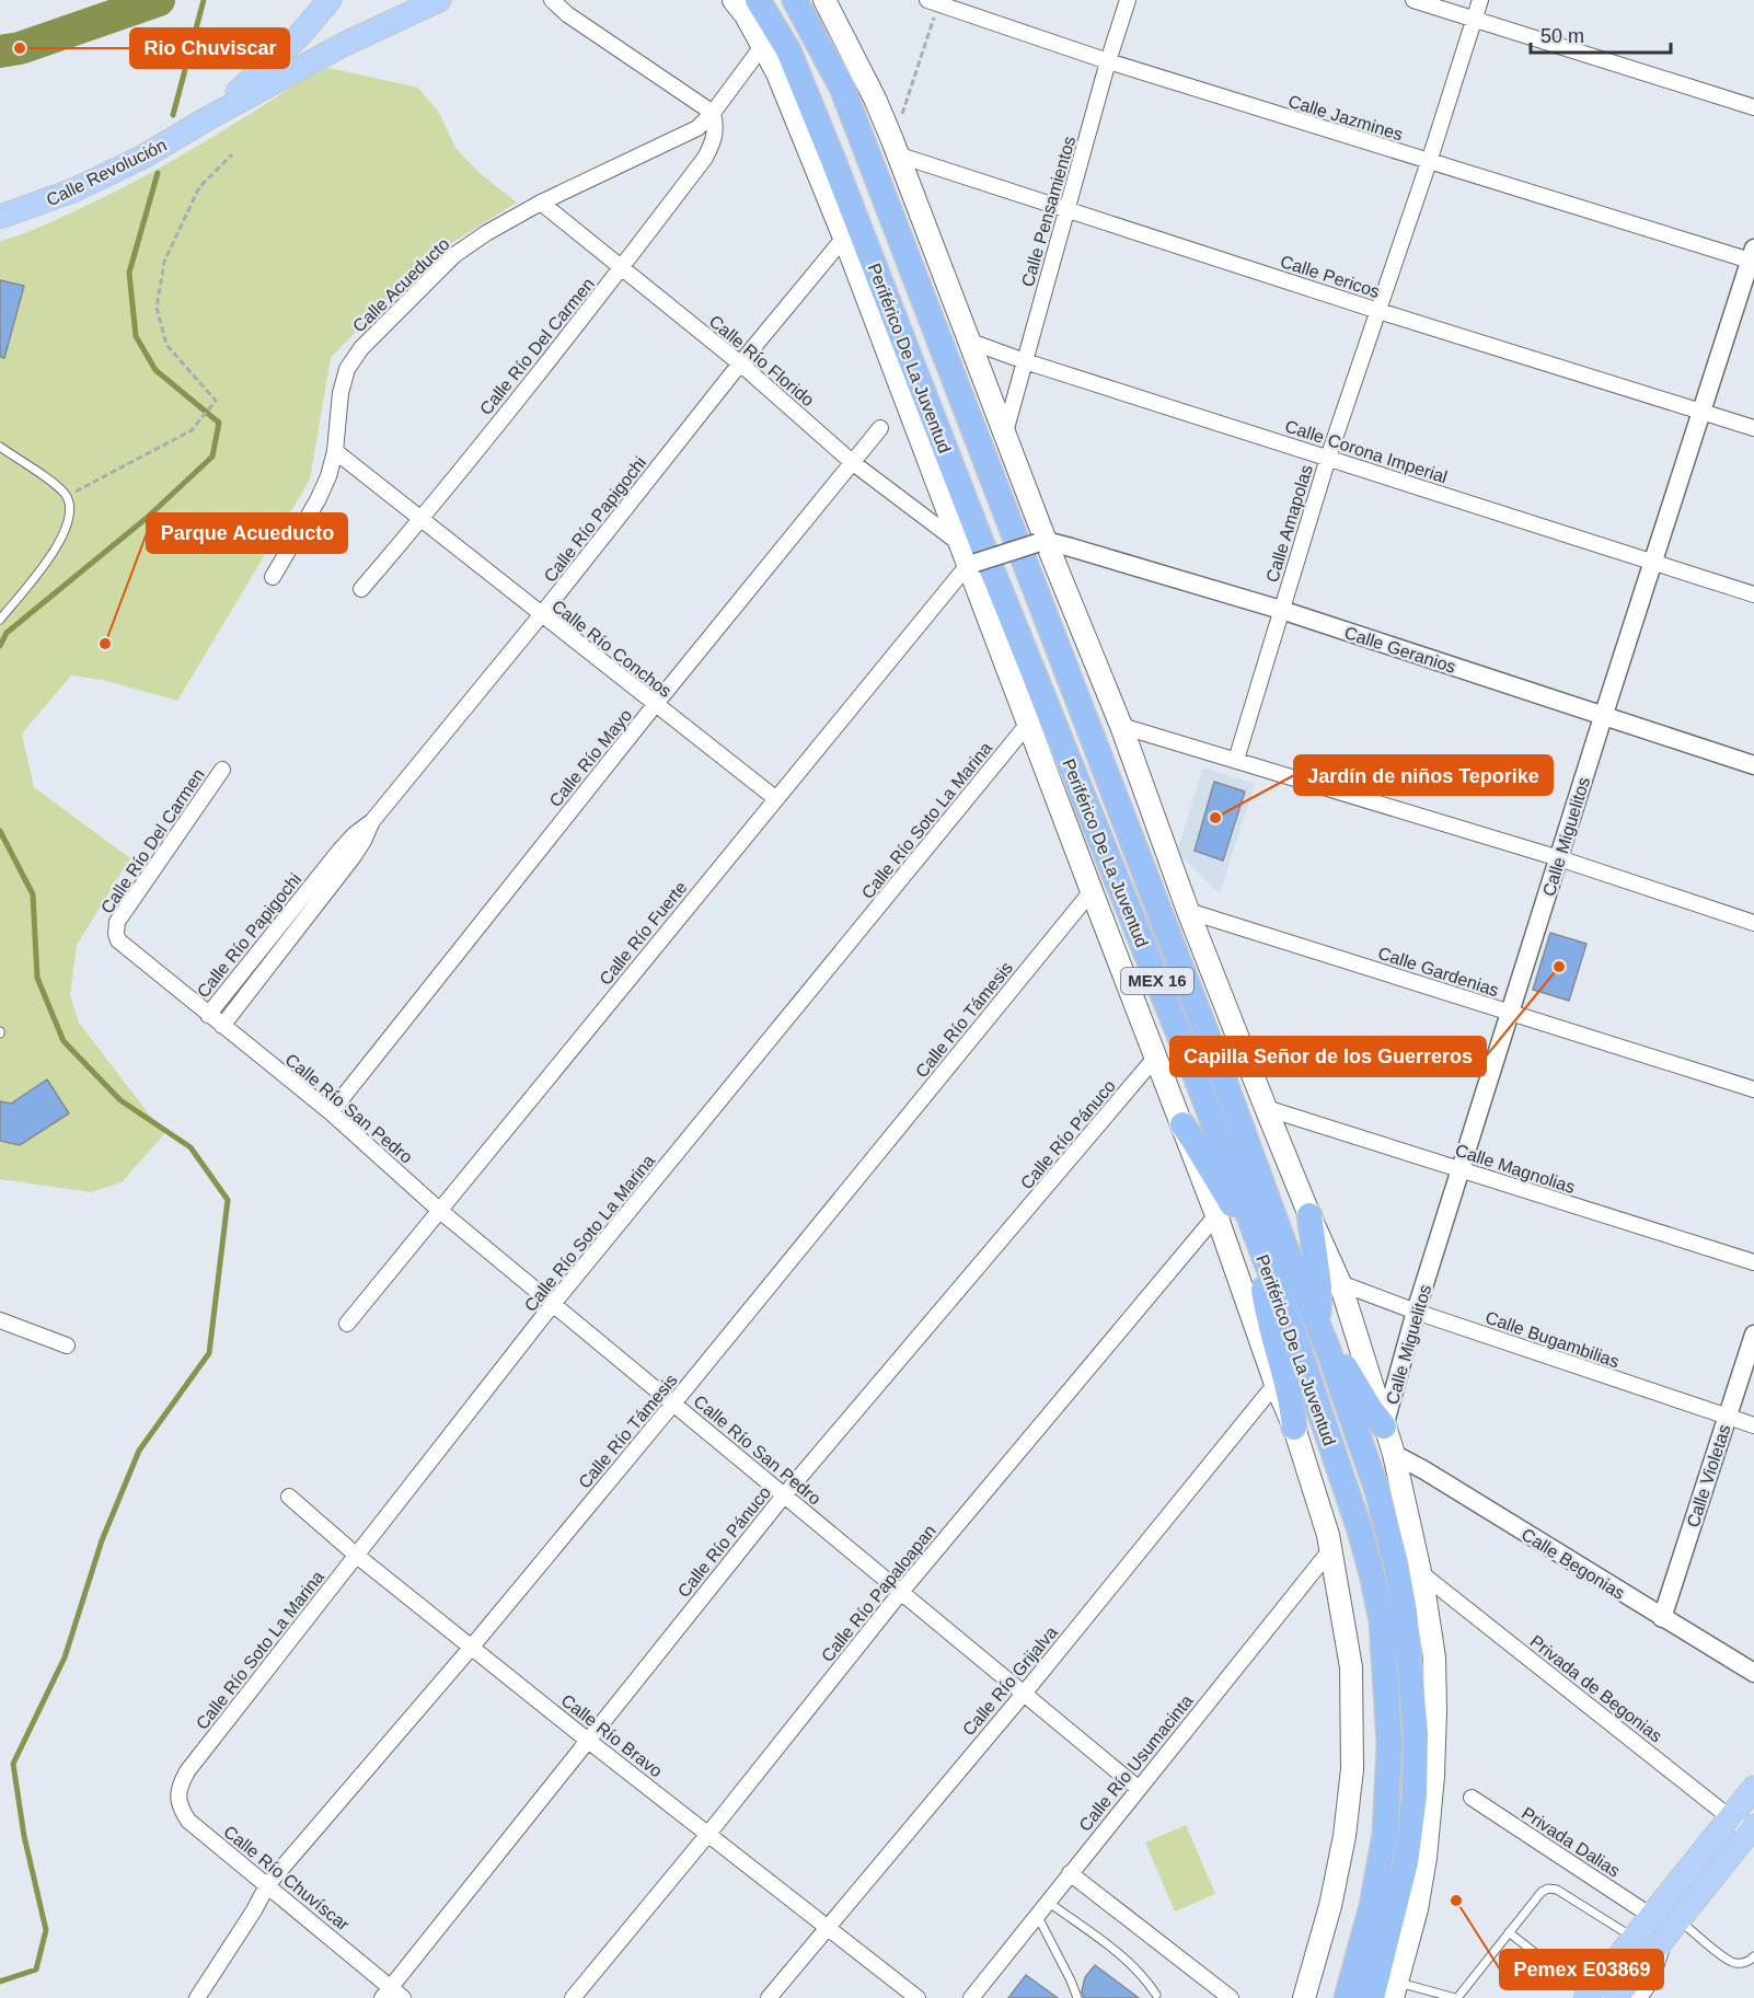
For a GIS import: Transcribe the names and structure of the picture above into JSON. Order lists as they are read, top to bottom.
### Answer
{
  "streets": {
    "highway": ["Periférico De La Juventud", "MEX 16"],
    "main road": ["Calle Revolución"],
    "street": [
      "Calle Jazmines",
      "Calle Pensamientos",
      "Calle Pericos",
      "Calle Acueducto",
      "Calle Río Del Carmen",
      "Calle Río Florido",
      "Calle Corona Imperial",
      "Calle Río Papigochi",
      "Calle Amapolas",
      "Calle Río Conchos",
      "Calle Geranios",
      "Calle Río Mayo",
      "Calle Río Soto La Marina",
      "Calle Miguelitos",
      "Calle Río Fuerte",
      "Calle Gardenias",
      "Calle Río Támesis",
      "Calle Río San Pedro",
      "Calle Río Pánuco",
      "Calle Magnolias",
      "Calle Bugambilias",
      "Calle Violetas",
      "Calle Begonias",
      "Calle Río Papaloapan",
      "Calle Río Grijalva",
      "Privada de Begonias",
      "Calle Río Bravo",
      "Calle Río Usumacinta",
      "Privada Dalias",
      "Calle Río Chuvíscar"
    ]
  },
  "crossings": [
    ["Calle Jazmines", "Calle Pensamientos"],
    ["Calle Jazmines", "Calle Amapolas"],
    ["Calle Jazmines", "Calle Miguelitos"],
    ["Calle Pensamientos", "Calle Pericos"],
    ["Calle Pensamientos", "Calle Corona Imperial"],
    ["Calle Pericos", "Calle Amapolas"],
    ["Calle Pericos", "Calle Miguelitos"],
    ["Calle Acueducto", "Calle Río Del Carmen"],
    ["Calle Acueducto", "Periférico De La Juventud"],
    ["Calle Acueducto", "Calle Río Florido"],
    ["Calle Acueducto", "Calle Río Conchos"],
    ["Calle Río Del Carmen", "Calle Río Florido"],
    ["Calle Río Del Carmen", "Calle Río Conchos"],
    ["Calle Río Del Carmen", "Calle Río San Pedro"],
    ["Periférico De La Juventud", "Calle Río Florido"],
    ["Periférico De La Juventud", "Calle Río Papigochi"],
    ["Periférico De La Juventud", "Calle Río Soto La Marina"],
    ["Periférico De La Juventud", "Calle Río Fuerte"],
    ["Periférico De La Juventud", "Calle Río Támesis"],
    ["Periférico De La Juventud", "Calle Río Pánuco"],
    ["Periférico De La Juventud", "Calle Río Papaloapan"],
    ["Periférico De La Juventud", "Calle Río Grijalva"],
    ["Periférico De La Juventud", "Calle Río Usumacinta"],
    ["Calle Río Florido", "Calle Río Papigochi"],
    ["Calle Río Florido", "Calle Río Mayo"],
    ["Calle Corona Imperial", "Calle Amapolas"],
    ["Calle Corona Imperial", "Calle Miguelitos"],
    ["Calle Río Papigochi", "Calle Río Conchos"],
    ["Calle Río Papigochi", "Calle Río San Pedro"],
    ["Calle Amapolas", "Calle Geranios"],
    ["Calle Río Conchos", "Calle Río Mayo"],
    ["Calle Río Conchos", "Calle Río Fuerte"],
    ["Calle Geranios", "Calle Miguelitos"],
    ["Calle Río Mayo", "Calle Río San Pedro"],
    ["Calle Río Soto La Marina", "Calle Río San Pedro"],
    ["Calle Río Soto La Marina", "Calle Río Bravo"],
    ["Calle Río Soto La Marina", "Calle Río Chuvíscar"],
    ["Calle Miguelitos", "Calle Gardenias"],
    ["Calle Miguelitos", "Calle Magnolias"],
    ["Calle Miguelitos", "Calle Bugambilias"],
    ["Calle Río Fuerte", "Calle Río San Pedro"],
    ["Calle Río Támesis", "Calle Río San Pedro"],
    ["Calle Río Támesis", "Calle Río Bravo"],
    ["Calle Río Támesis", "Calle Río Chuvíscar"],
    ["Calle Río San Pedro", "Calle Río Pánuco"],
    ["Calle Río San Pedro", "Calle Río Papaloapan"],
    ["Calle Río San Pedro", "Calle Río Grijalva"],
    ["Calle Río San Pedro", "Calle Río Usumacinta"],
    ["Calle Río Pánuco", "Calle Río Bravo"],
    ["Calle Río Pánuco", "Calle Río Chuvíscar"],
    ["Calle Bugambilias", "Calle Violetas"],
    ["Calle Violetas", "Calle Begonias"],
    ["Calle Río Papaloapan", "Calle Río Bravo"],
    ["Calle Río Grijalva", "Calle Río Bravo"]
  ],
  "places": [
    "Rio Chuviscar",
    "Parque Acueducto",
    "Jardín de niños Teporike",
    "Capilla Señor de los Guerreros",
    "Pemex E03869"
  ],
  "scale_bar": "50 m"
}
